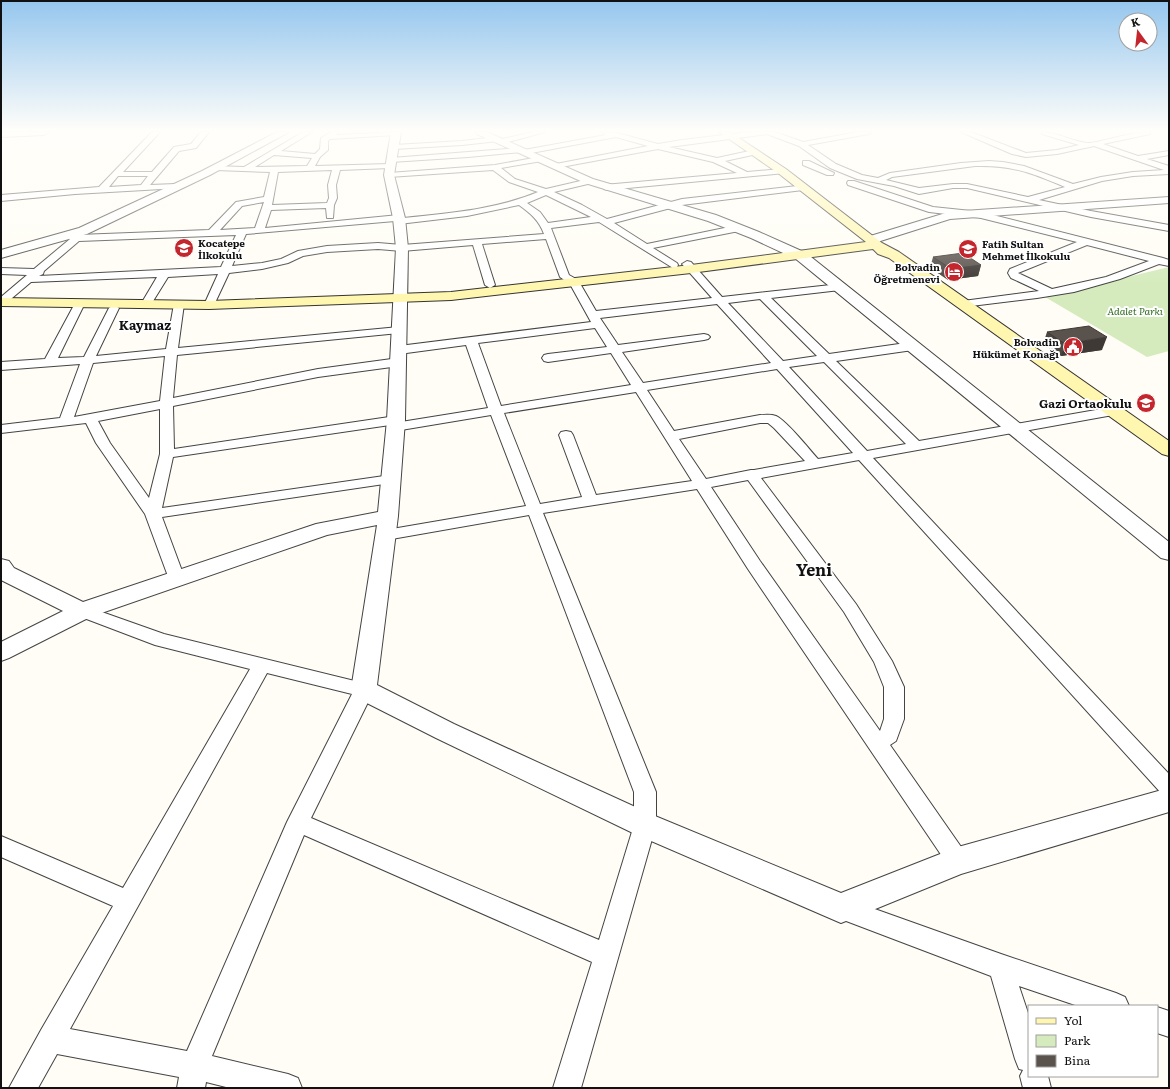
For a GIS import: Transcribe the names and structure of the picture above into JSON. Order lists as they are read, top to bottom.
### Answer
{
  "districts": ["Kaymaz", "Yeni"],
  "parks": ["Adalet Parkı"],
  "places": {
    "school or university": ["Kocatepe İlkokulu", "Fatih Sultan Mehmet İlkokulu", "Gazi Ortaokulu"],
    "hotel": ["Bolvadin Öğretmenevi"],
    "public building": ["Bolvadin Hükümet Konağı"]
  },
  "legend": ["Yol", "Park", "Bina"],
  "north": "top"
}
